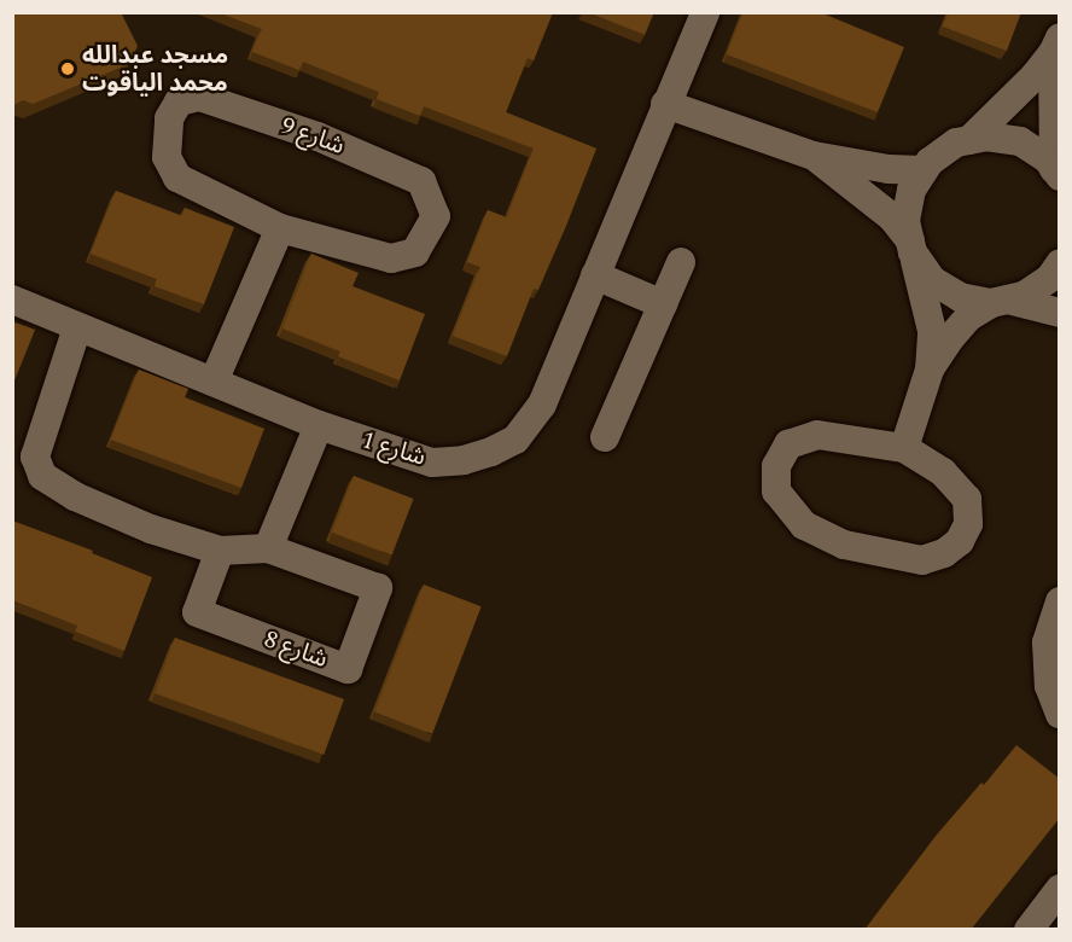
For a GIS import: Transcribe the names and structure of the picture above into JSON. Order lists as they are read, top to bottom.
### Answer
{
  "streets": {
    "street": ["شارع 9", "شارع 1", "شارع 8"]
  },
  "crossings": [
    ["شارع 1", "شارع 8"]
  ],
  "places": ["مسجد عبدالله محمد الياقوت"]
}
